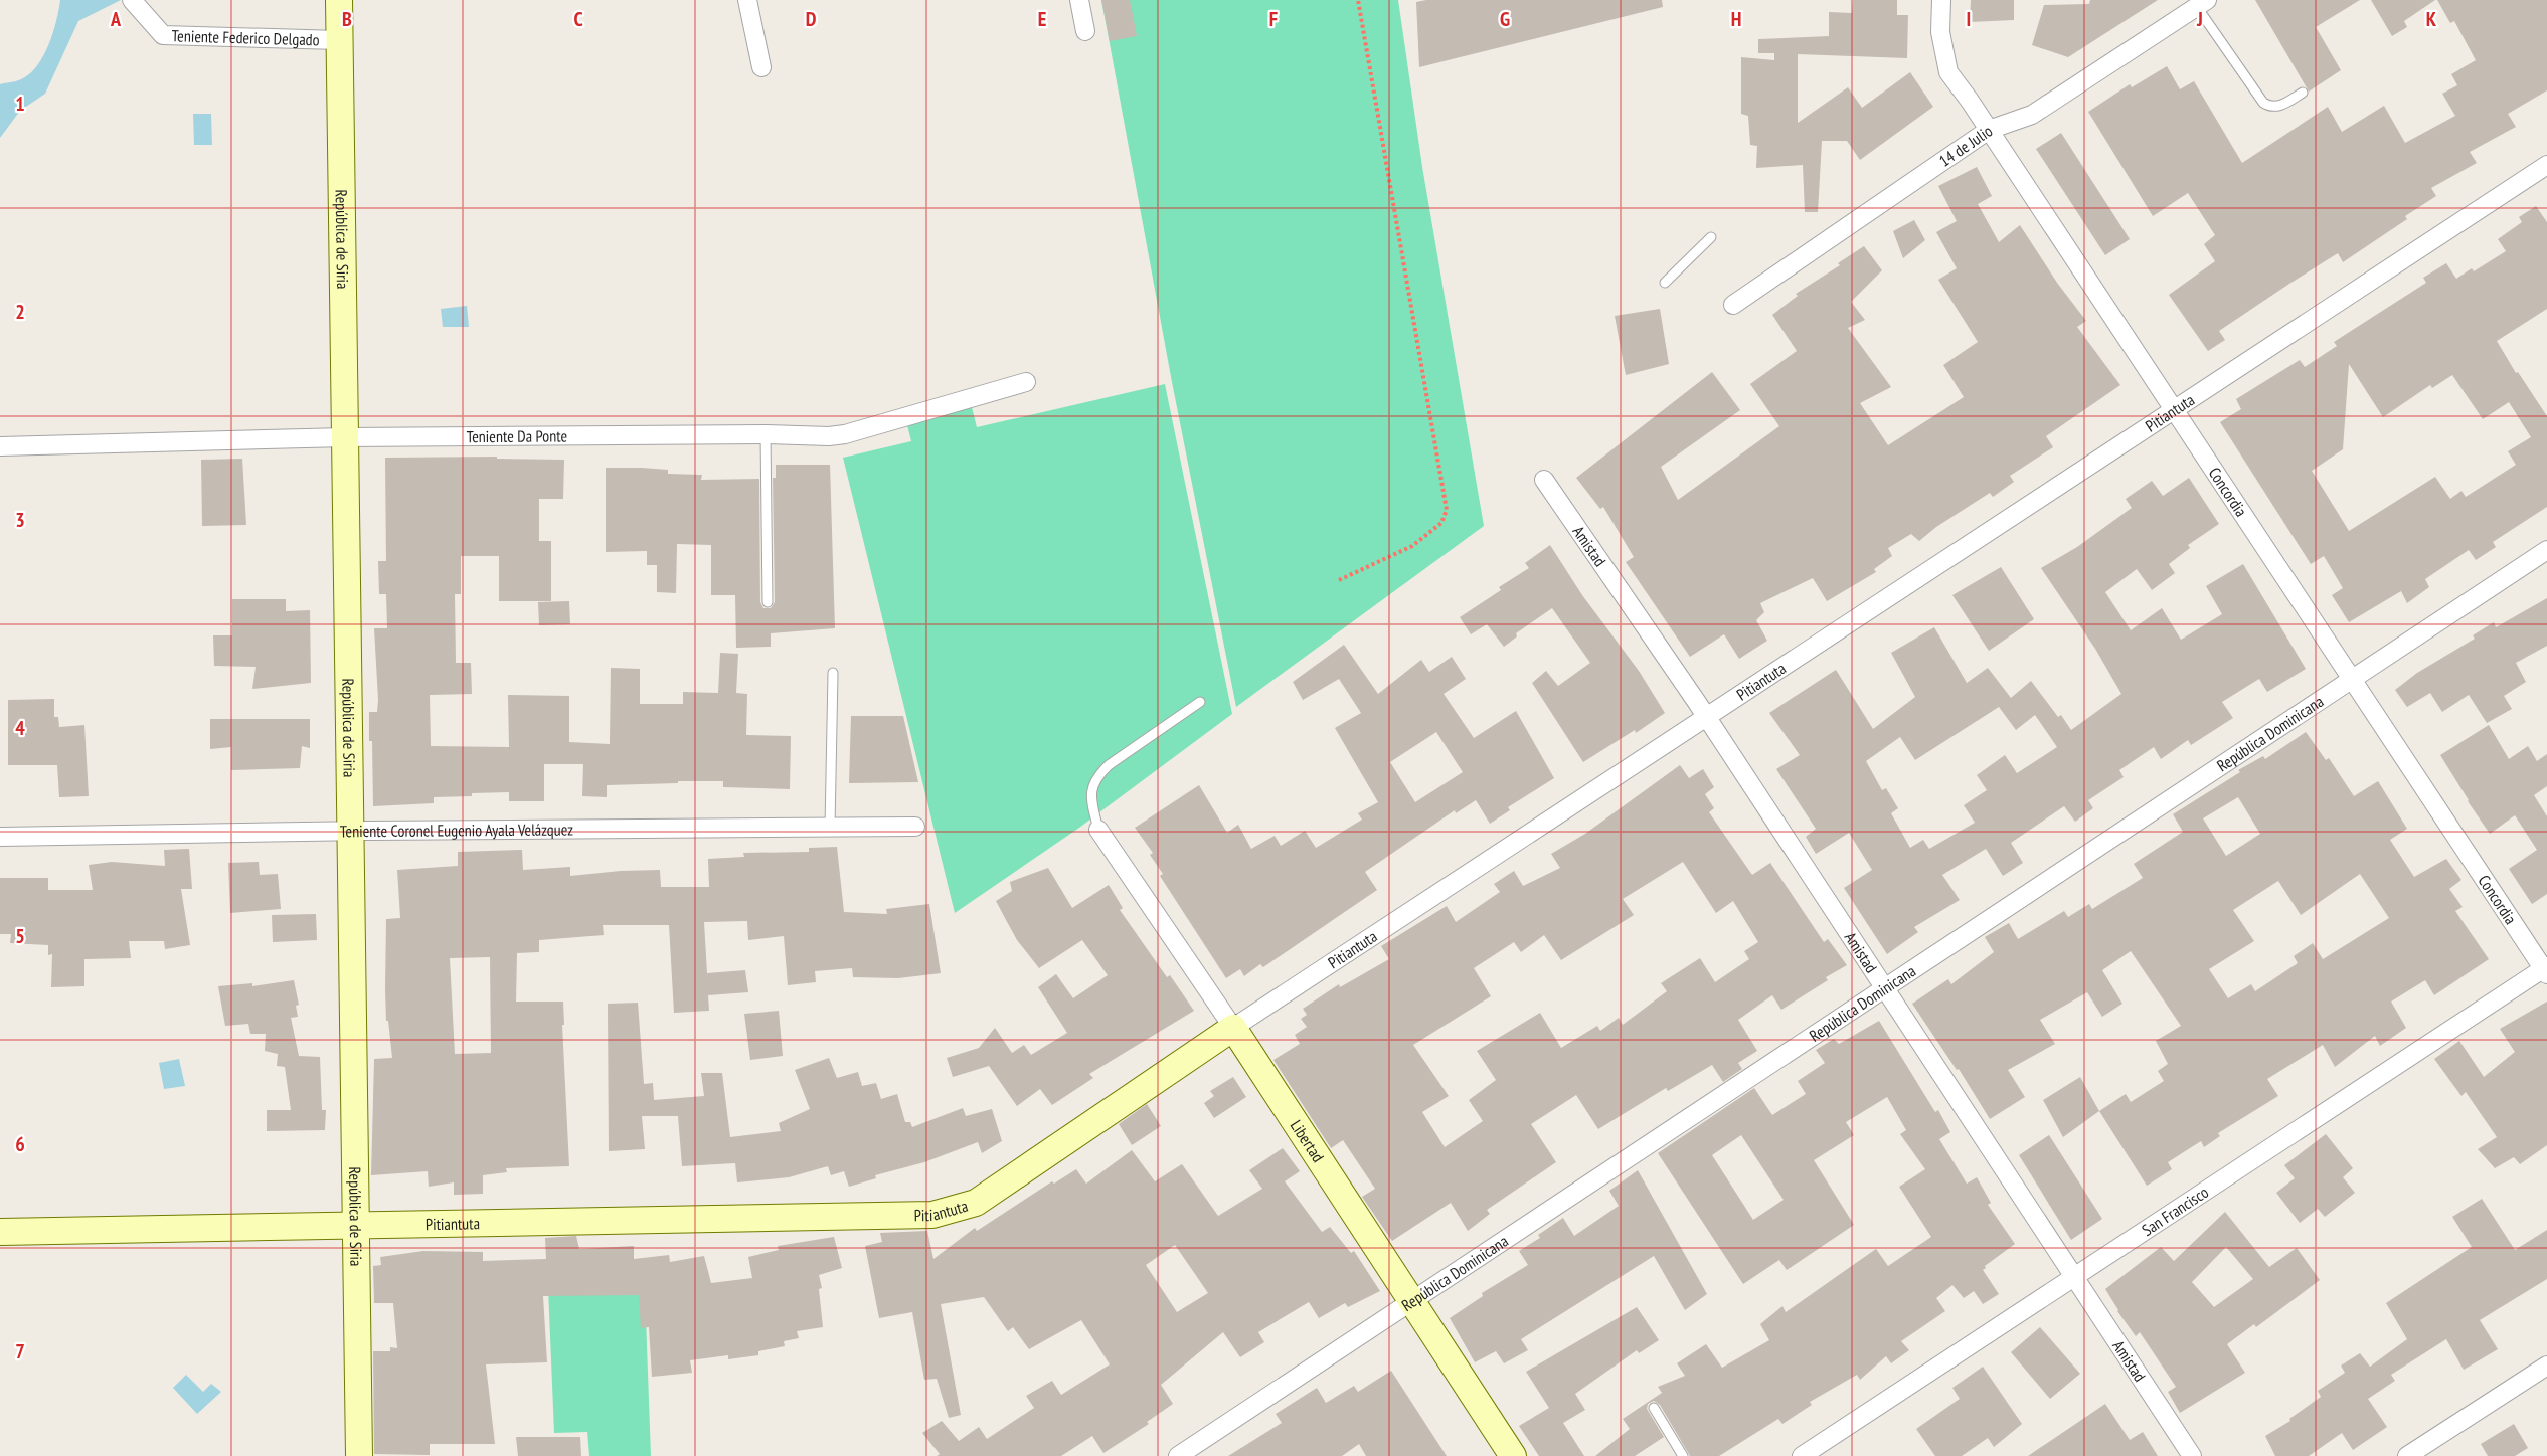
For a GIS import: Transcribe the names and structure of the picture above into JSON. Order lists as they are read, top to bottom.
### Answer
{
  "streets": {
    "street": [
      "Teniente Federico Delgado",
      "14 de Julio",
      "República de Siria",
      "Pitiantuta",
      "Teniente Da Ponte",
      "Concordia",
      "Amistad",
      "República Dominicana",
      "Teniente Coronel Eugenio Ayala Velázquez",
      "Libertad",
      "San Francisco"
    ]
  },
  "crossings": [
    ["Teniente Federico Delgado", "República de Siria"],
    ["14 de Julio", "Concordia"],
    ["República de Siria", "Pitiantuta"],
    ["República de Siria", "Teniente Da Ponte"],
    ["República de Siria", "Teniente Coronel Eugenio Ayala Velázquez"],
    ["Pitiantuta", "Concordia"],
    ["Pitiantuta", "Amistad"],
    ["Pitiantuta", "Libertad"],
    ["Concordia", "República Dominicana"],
    ["Concordia", "San Francisco"],
    ["Amistad", "República Dominicana"],
    ["Amistad", "San Francisco"],
    ["República Dominicana", "Libertad"]
  ],
  "grid": {
    "columns": [
      "A",
      "B",
      "C",
      "D",
      "E",
      "F",
      "G",
      "H",
      "I",
      "J",
      "K"
    ],
    "rows": [
      "1",
      "2",
      "3",
      "4",
      "5",
      "6",
      "7"
    ]
  }
}
